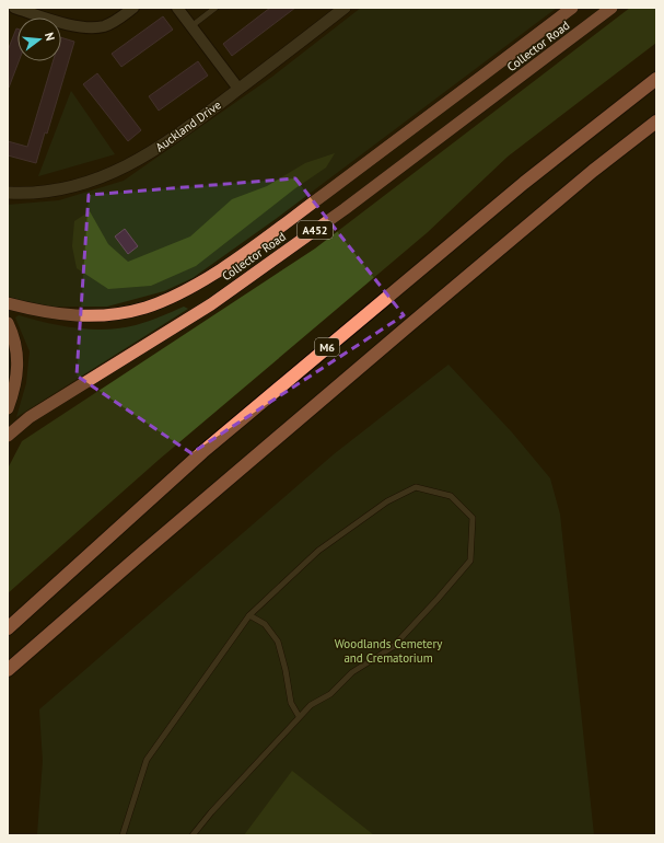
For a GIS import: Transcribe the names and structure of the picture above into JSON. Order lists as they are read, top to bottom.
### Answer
{
  "streets": {
    "highway": ["Collector Road", "A452", "M6"],
    "street": ["Auckland Drive"]
  },
  "parks": ["Woodlands Cemetery and Crematorium"],
  "north": "right"
}
